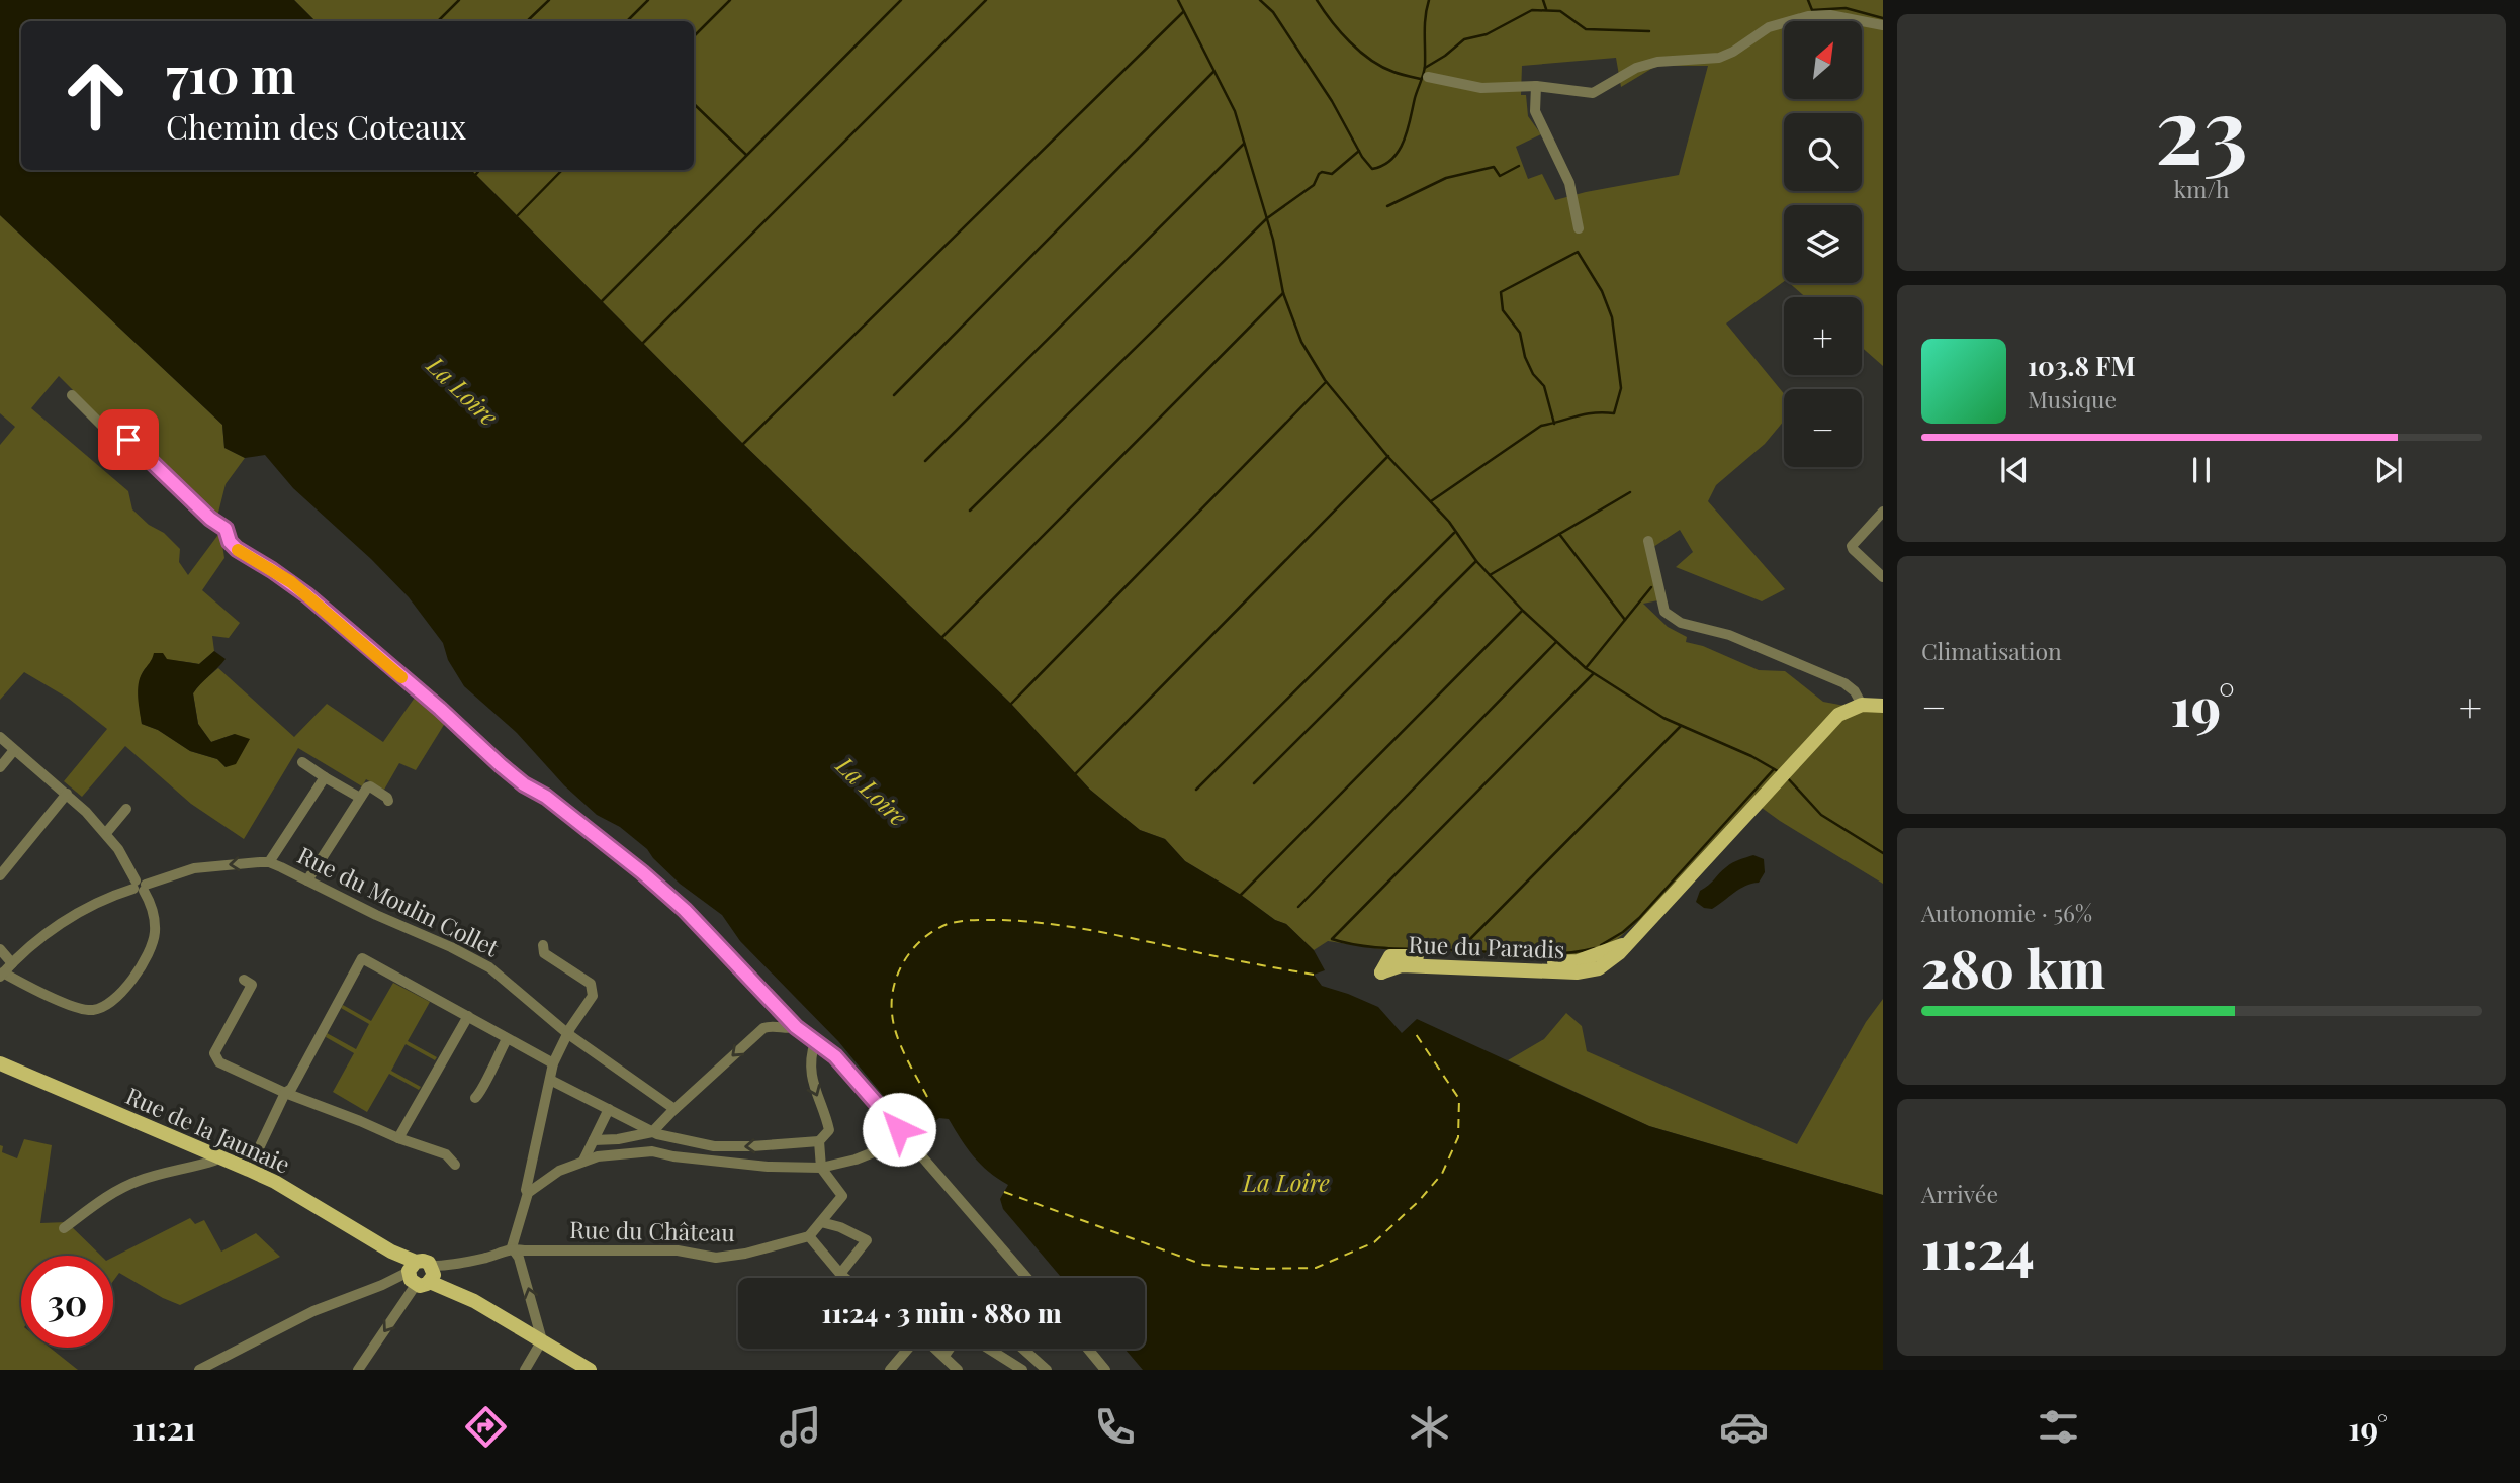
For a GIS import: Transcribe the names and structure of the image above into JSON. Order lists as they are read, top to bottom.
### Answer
{
  "streets": {
    "main road": ["Rue du Paradis", "Rue de la Jaunaie"],
    "street": ["Rue du Moulin Collet", "Rue du Château"]
  },
  "crossings": [
    ["Rue de la Jaunaie", "Rue du Château"]
  ],
  "water": ["La Loire"],
  "north": "top right",
  "page": {
    "tile": [
      ["23", "km/h"],
      "Climatisation",
      ["Autonomie · 56%", "280 km"],
      ["Arrivée", "11:24"]
    ],
    "map_buttons": ["+", "−"],
    "turn": ["710 m", "Chemin des Coteaux"],
    "song": ["103.8 FM", "Musique"],
    "heat": ["−", "19°", "+"],
    "limit": "30",
    "trip": "11:24 · 3 min · 880 m",
    "tabs": ["11:21", "19°"]
  }
}
